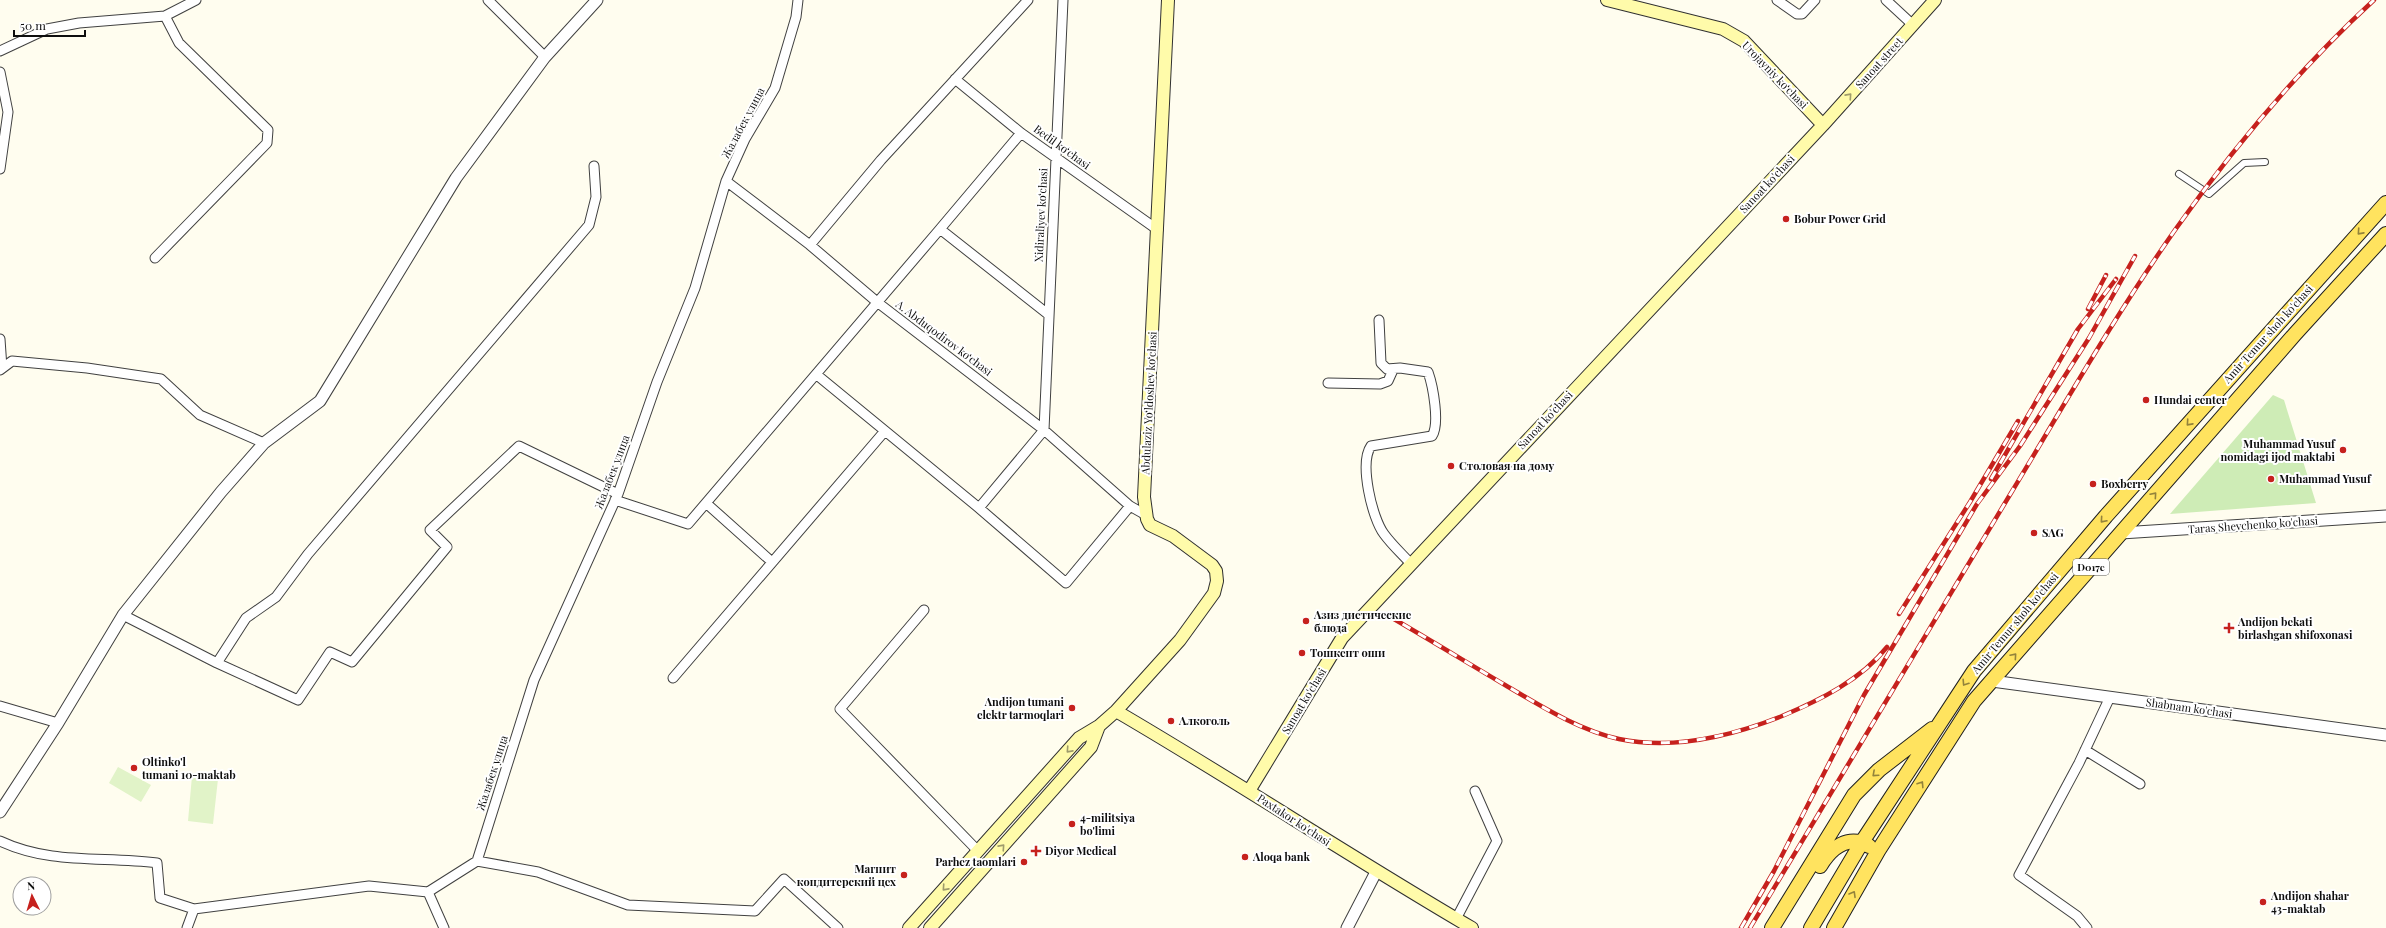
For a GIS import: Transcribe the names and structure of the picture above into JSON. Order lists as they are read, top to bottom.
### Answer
{
  "streets": {
    "main road": [
      "Sanoat street",
      "Urоjayniy koʻchasi",
      "Sanoat ko'chasi",
      "Amir Temur shoh ko'chasi",
      "Abdulaziz Yoʻldoshev koʻchasi",
      "D017e",
      "Paxtakor ko'chasi"
    ],
    "street": [
      "Жалабек улица",
      "Bedil koʻchasi",
      "Xidiraliyev koʻchasi",
      "A. Abduqodirov koʻchasi",
      "Taras Shevchenko ko'chasi",
      "Shabnam ko'chasi"
    ]
  },
  "crossings": [
    ["Sanoat street", "Urоjayniy koʻchasi"],
    ["Sanoat street", "Sanoat ko'chasi"],
    ["Urоjayniy koʻchasi", "Sanoat ko'chasi"],
    ["Жалабек улица", "A. Abduqodirov koʻchasi"],
    ["Bedil koʻchasi", "Xidiraliyev koʻchasi"],
    ["Bedil koʻchasi", "Abdulaziz Yoʻldoshev koʻchasi"],
    ["Sanoat ko'chasi", "Paxtakor ko'chasi"],
    ["Xidiraliyev koʻchasi", "A. Abduqodirov koʻchasi"],
    ["Amir Temur shoh ko'chasi", "Taras Shevchenko ko'chasi"],
    ["Amir Temur shoh ko'chasi", "Shabnam ko'chasi"],
    ["A. Abduqodirov koʻchasi", "Abdulaziz Yoʻldoshev koʻchasi"]
  ],
  "one_way": ["Sanoat street"],
  "places": {
    "other": [
      "Bobur Power Grid",
      "Hundai center",
      "Muhammad Yusuf nomidagi ijod maktabi",
      "Столовая на дому",
      "Muhammad Yusuf",
      "Boxberry",
      "SAG",
      "Азиз диетические блюда",
      "Тошкент оши",
      "Andijon tumani elektr tarmoqlari",
      "Алкоголь",
      "Oltinko'l tumani 10-maktab",
      "4-militsiya bo'limi",
      "Aloqa bank",
      "Parhez taomlari",
      "Магнит кондитерский цех",
      "Andijon shahar 43-maktab"
    ],
    "health": ["Аndijon bekati birlashgan shifoxonasi", "Diyor Medical"]
  },
  "scale_bar": "50 m",
  "north": "top"
}
